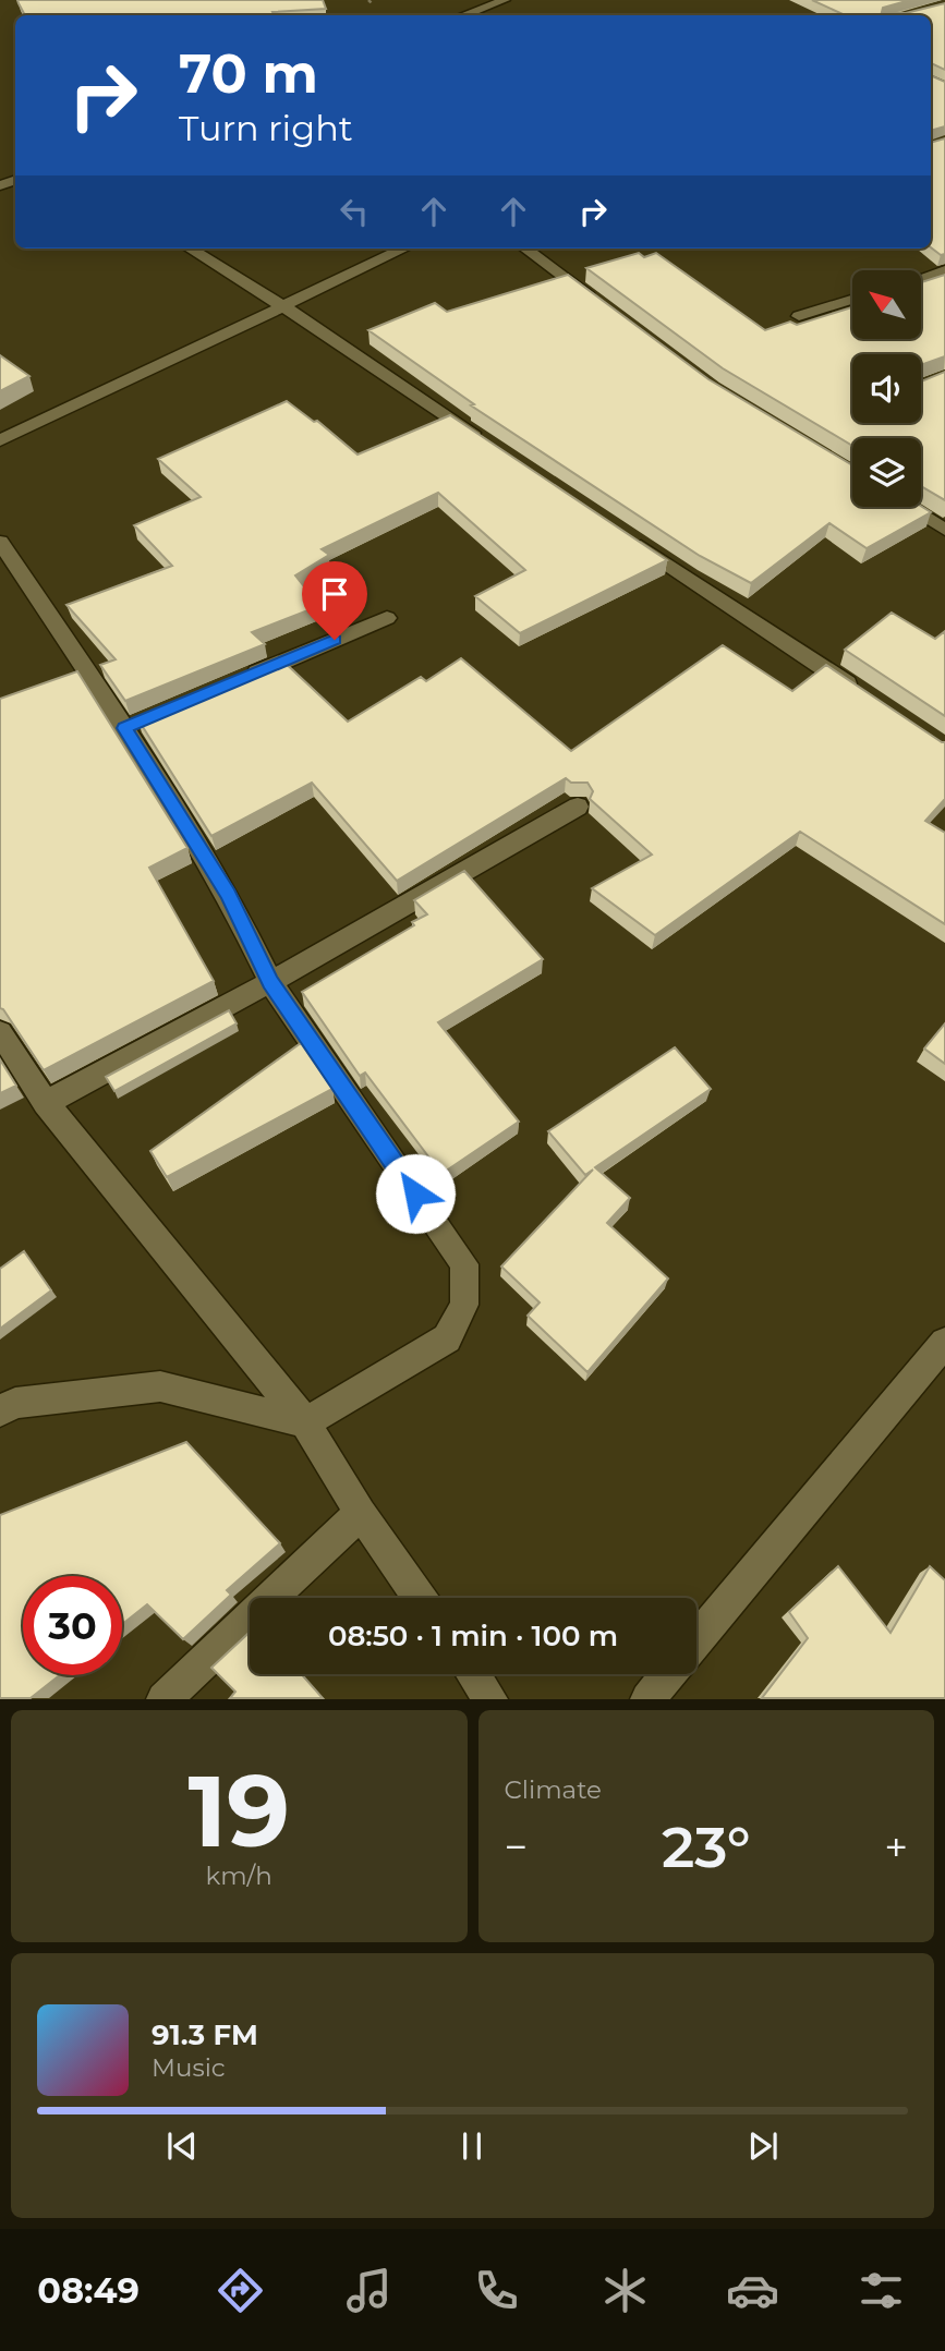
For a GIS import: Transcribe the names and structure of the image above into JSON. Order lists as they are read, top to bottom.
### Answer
{
  "north": "top left",
  "page": {
    "turn": ["70 m", "Turn right"],
    "limit": "30",
    "trip": "08:50 · 1 min · 100 m",
    "tile": [
      ["19", "km/h"],
      "Climate"
    ],
    "heat": ["−", "23°", "+"],
    "song": ["91.3 FM", "Music"],
    "tabs": "08:49"
  }
}
